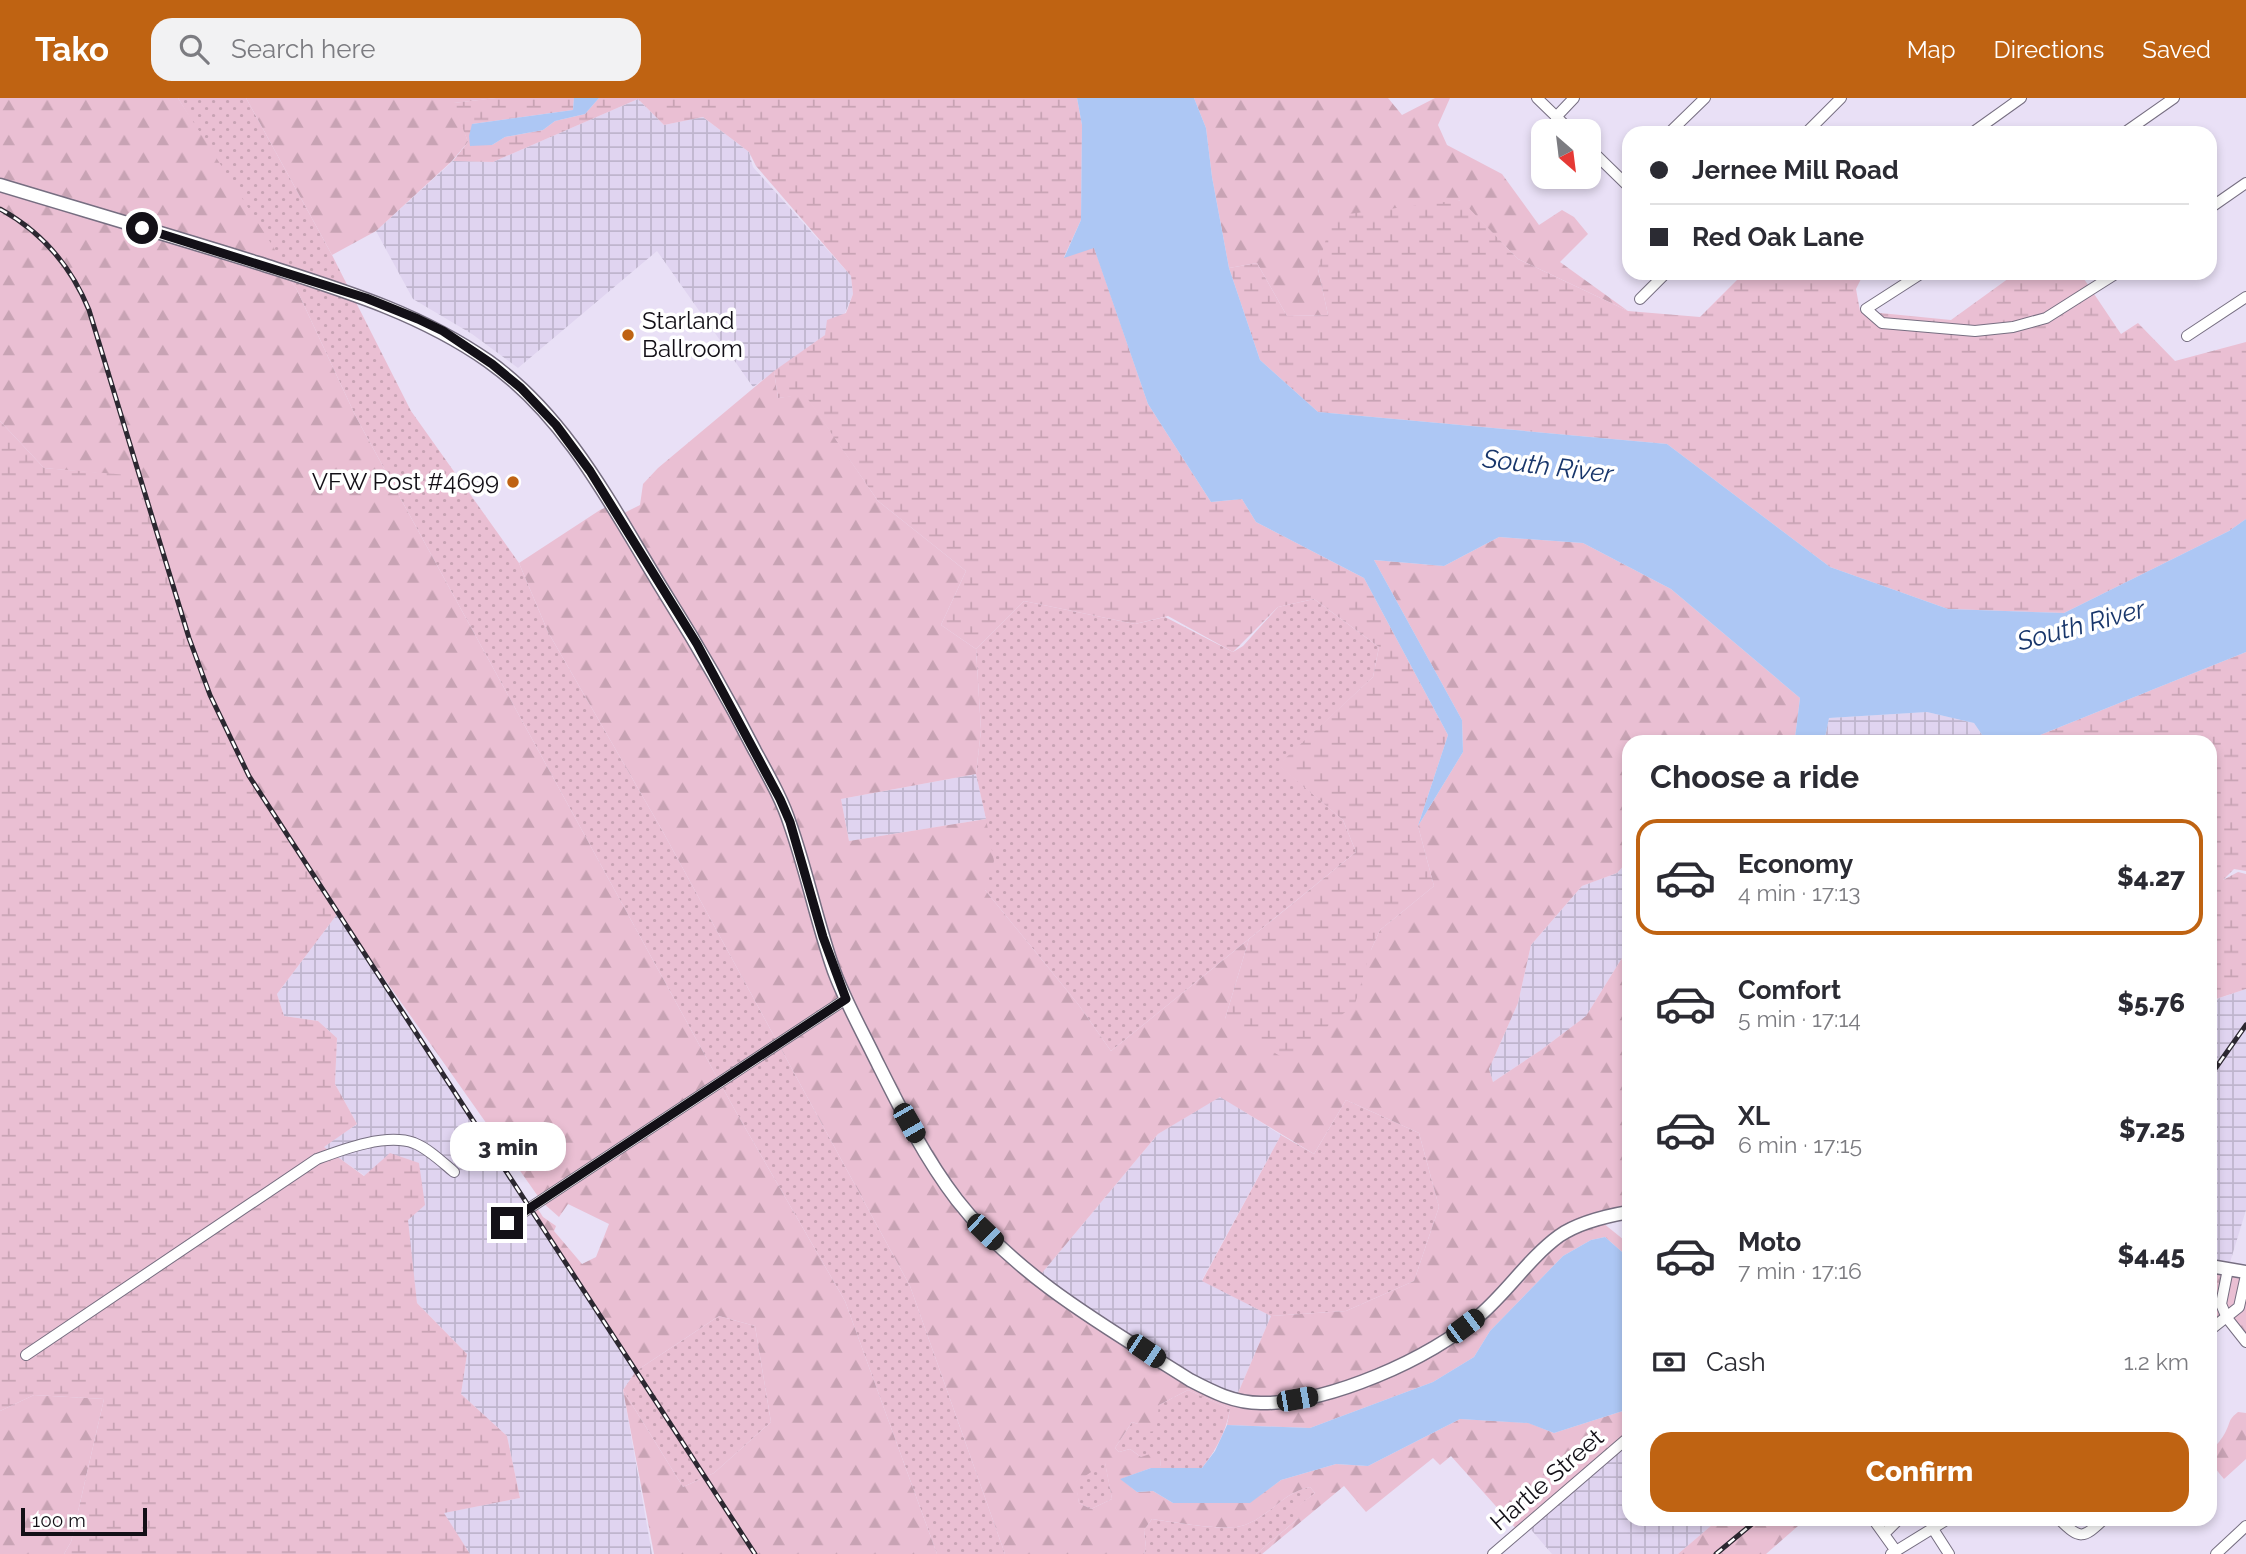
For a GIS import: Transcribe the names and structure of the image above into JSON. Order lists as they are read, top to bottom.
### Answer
{
  "streets": {
    "street": ["Hartle Street"]
  },
  "water": ["South River"],
  "places": ["Starland Ballroom", "VFW Post #4699"],
  "scale_bar": "100 m",
  "north": "bottom right",
  "page": {
    "header": "Tako",
    "search": "Search here",
    "nav": ["Map", "Directions", "Saved"],
    "banner": ["Jernee Mill Road", "Red Oak Lane"],
    "heading": "Choose a ride",
    "list": [
      {
        "name": "Economy",
        "note": "4 min · 17:13",
        "value": "$4.27"
      },
      {
        "name": "Comfort",
        "note": "5 min · 17:14",
        "value": "$5.76"
      },
      {
        "name": "XL",
        "note": "6 min · 17:15",
        "value": "$7.25"
      },
      {
        "name": "Moto",
        "note": "7 min · 17:16",
        "value": "$4.45"
      }
    ],
    "bubble": "3 min",
    "pay": ["Cash", "1.2 km"],
    "buttons": "Confirm",
    "scale": "100 m"
  }
}
